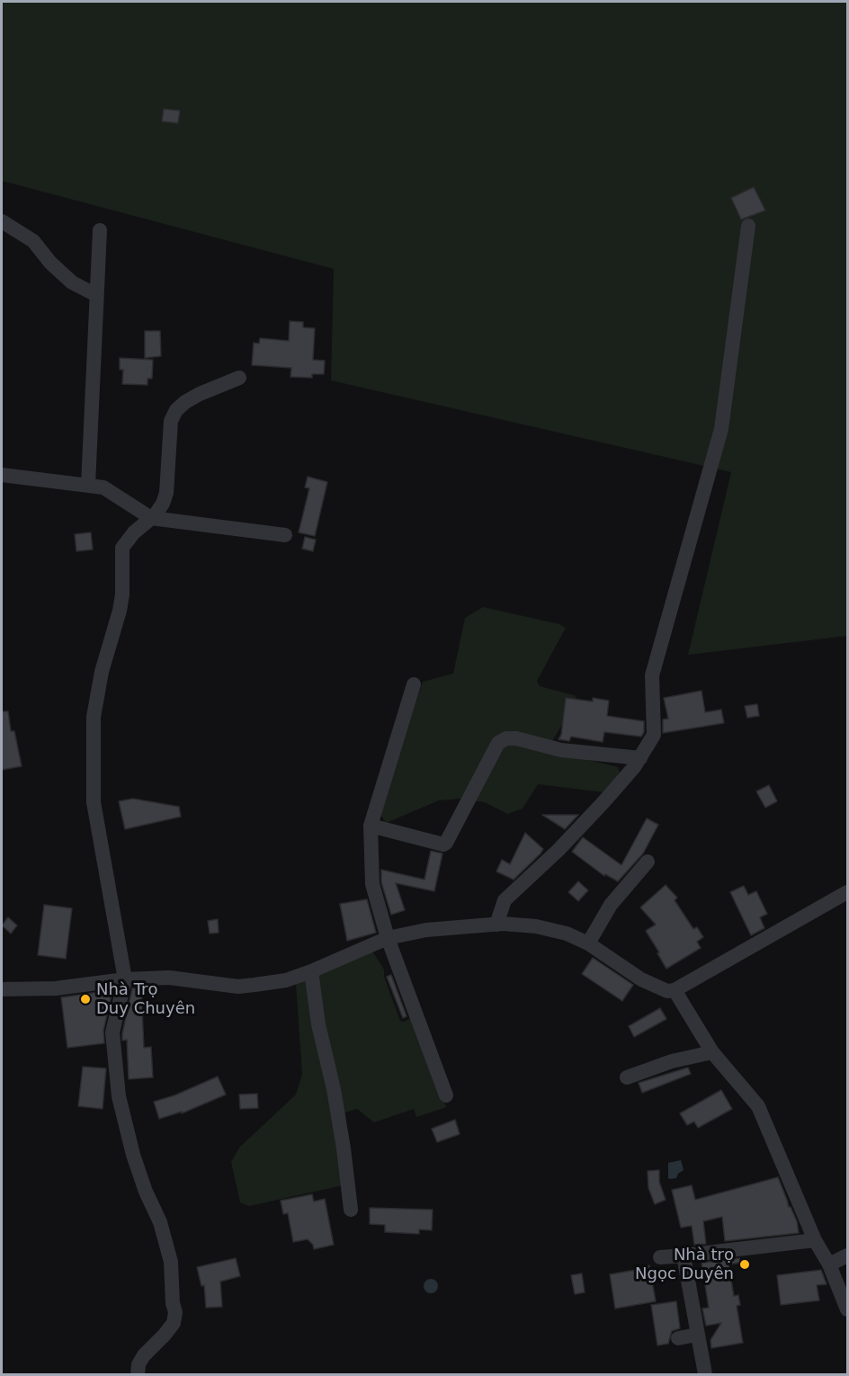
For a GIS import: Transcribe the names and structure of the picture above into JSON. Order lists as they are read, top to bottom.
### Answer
{
  "places": ["Nhà Trọ Duy Chuyên", "Nhà trọ Ngọc Duyên"]
}
